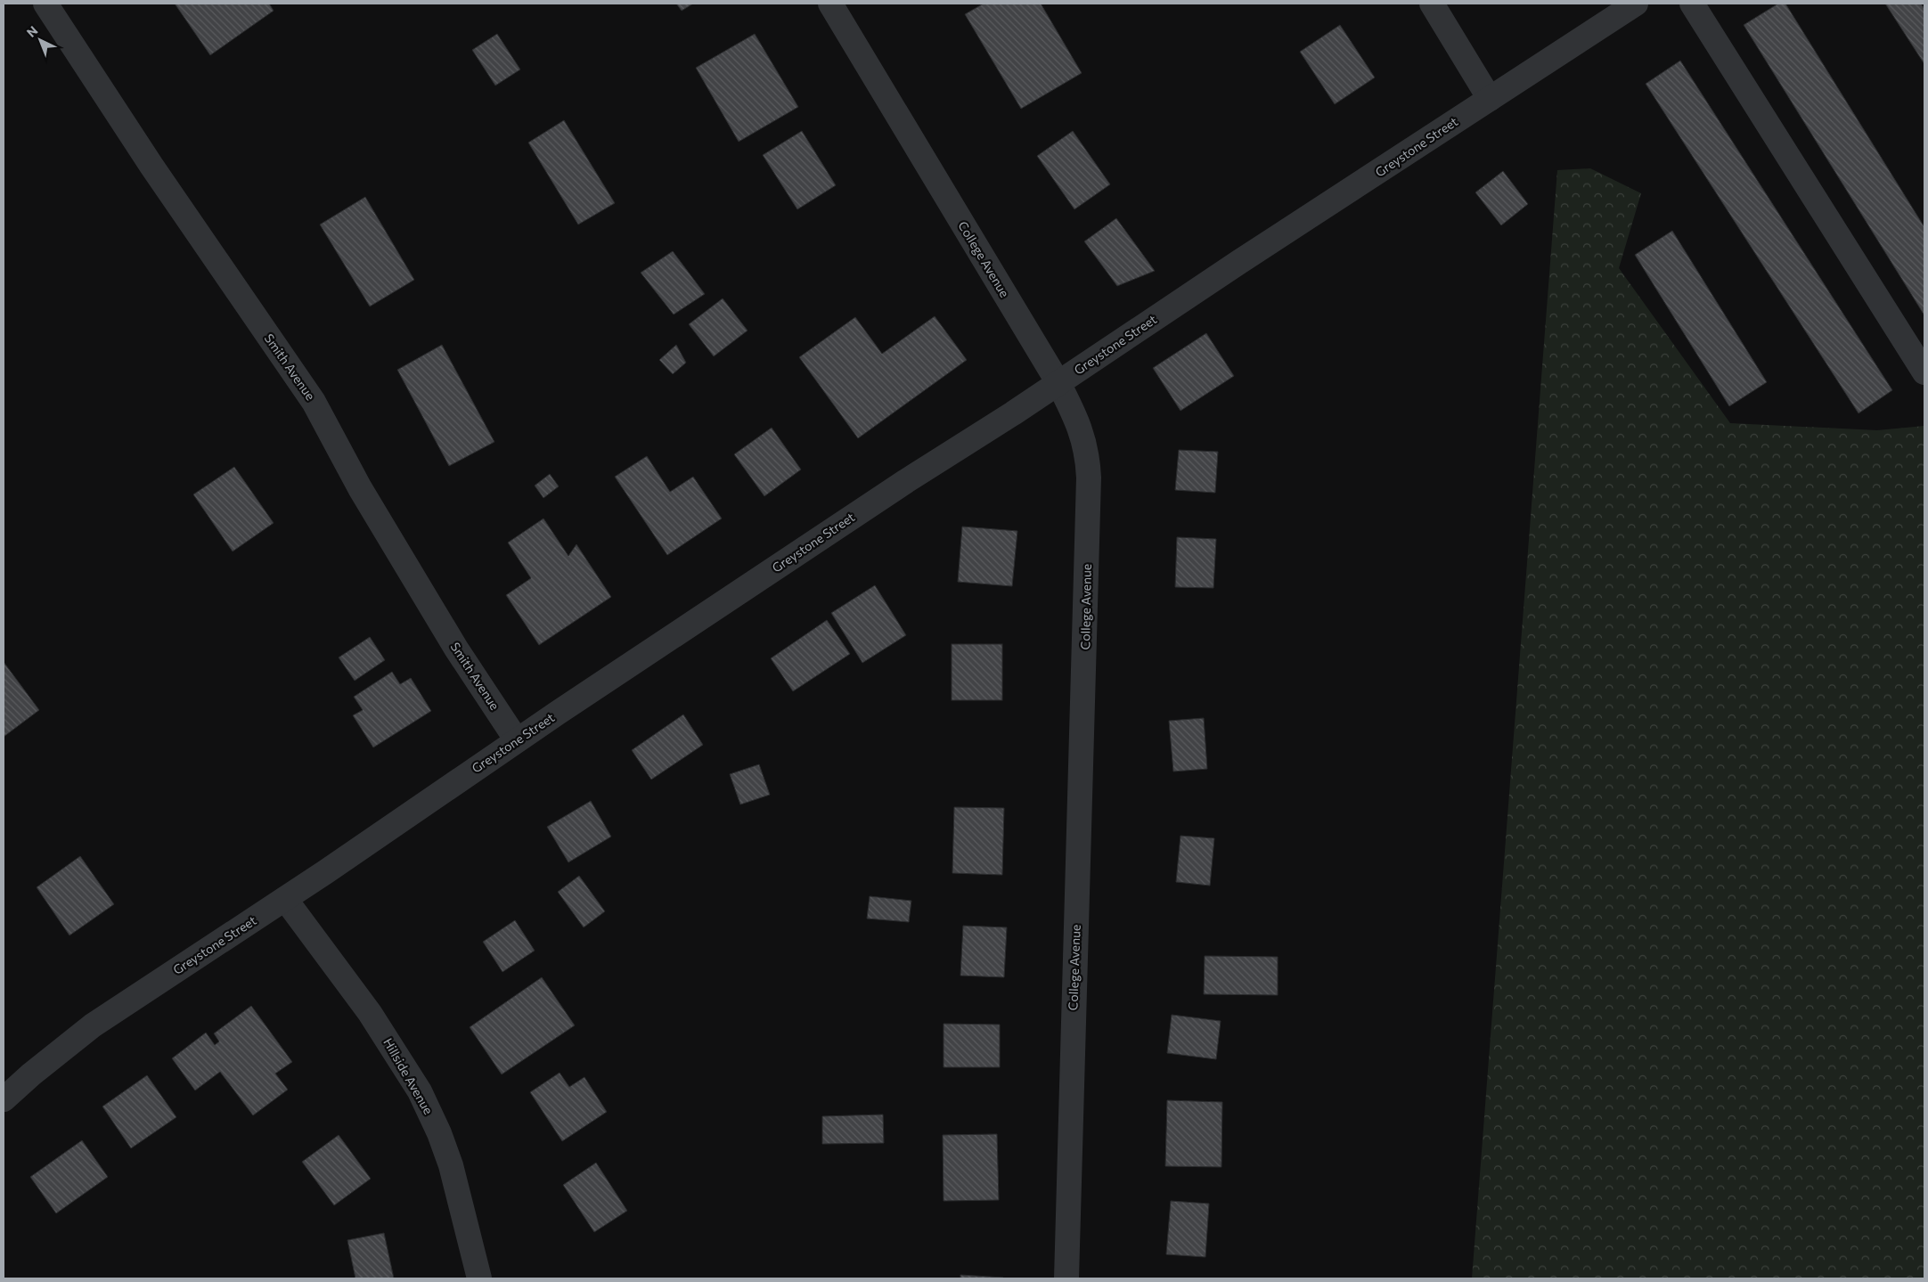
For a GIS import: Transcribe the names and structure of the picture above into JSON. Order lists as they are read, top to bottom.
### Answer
{
  "streets": {
    "street": [
      "Greystone Street",
      "College Avenue",
      "Smith Avenue",
      "Hillside Avenue"
    ]
  },
  "crossings": [
    ["Greystone Street", "College Avenue"],
    ["Greystone Street", "Smith Avenue"],
    ["Greystone Street", "Hillside Avenue"]
  ],
  "north": "top left"
}
